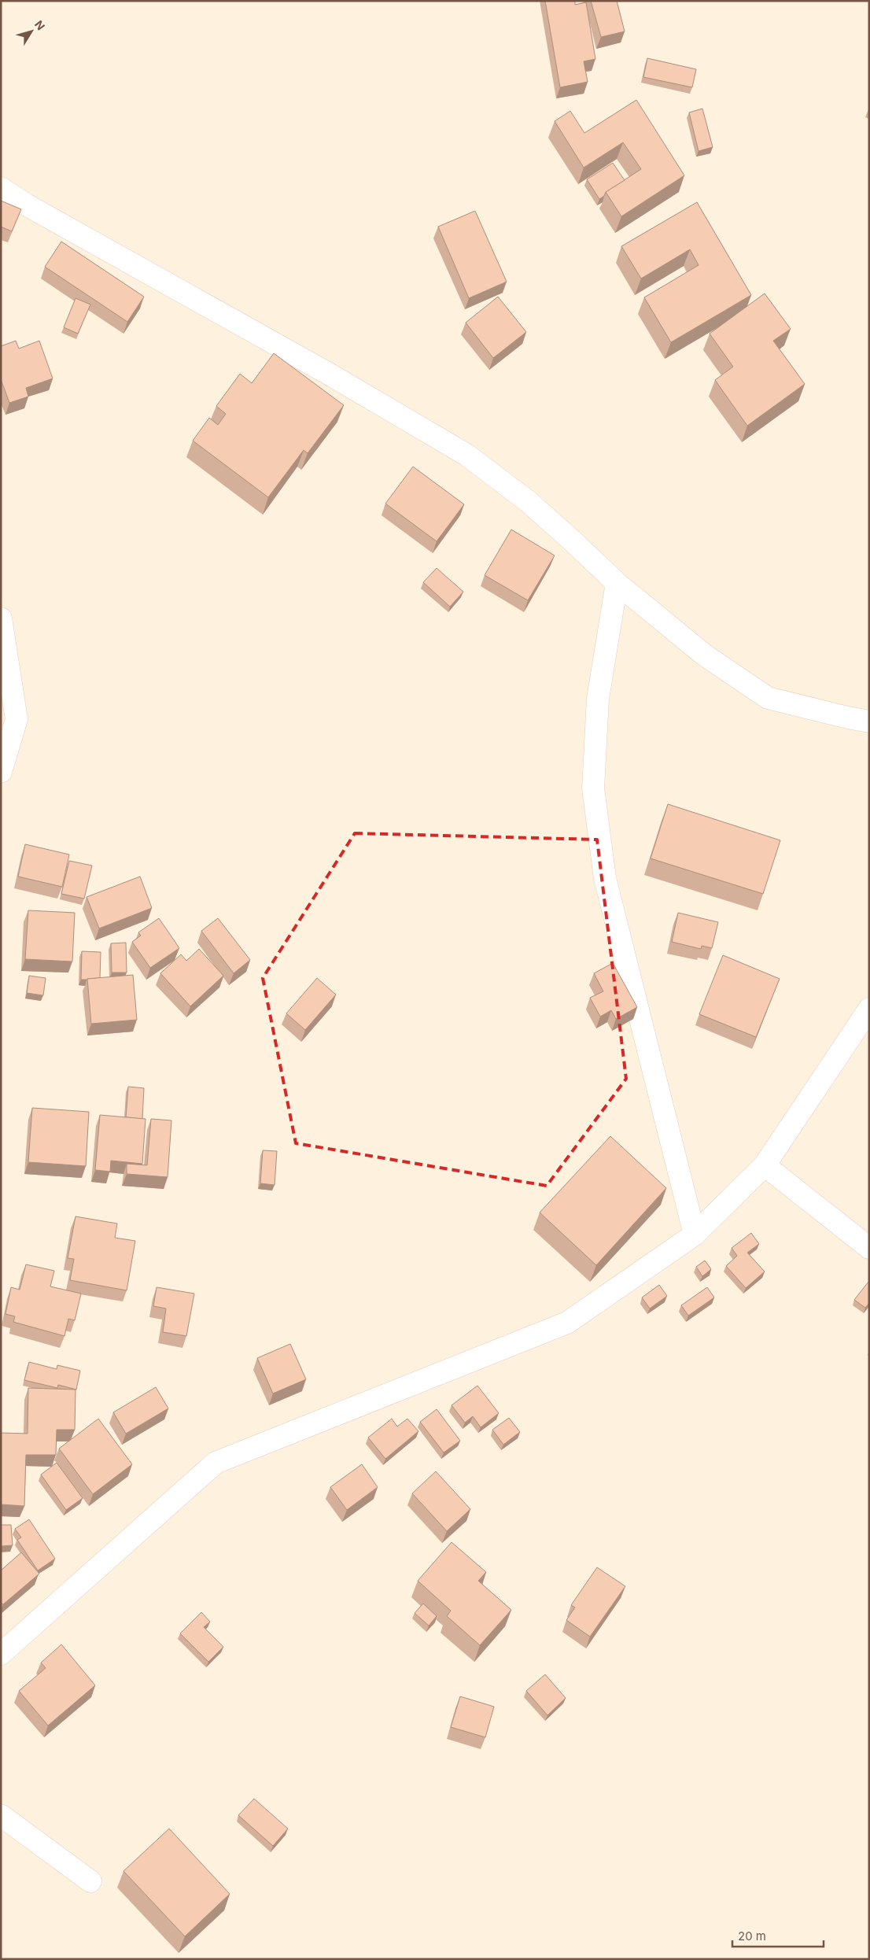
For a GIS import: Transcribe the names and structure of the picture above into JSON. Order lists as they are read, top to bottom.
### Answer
{
  "scale_bar": "20 m",
  "north": "top right"
}
